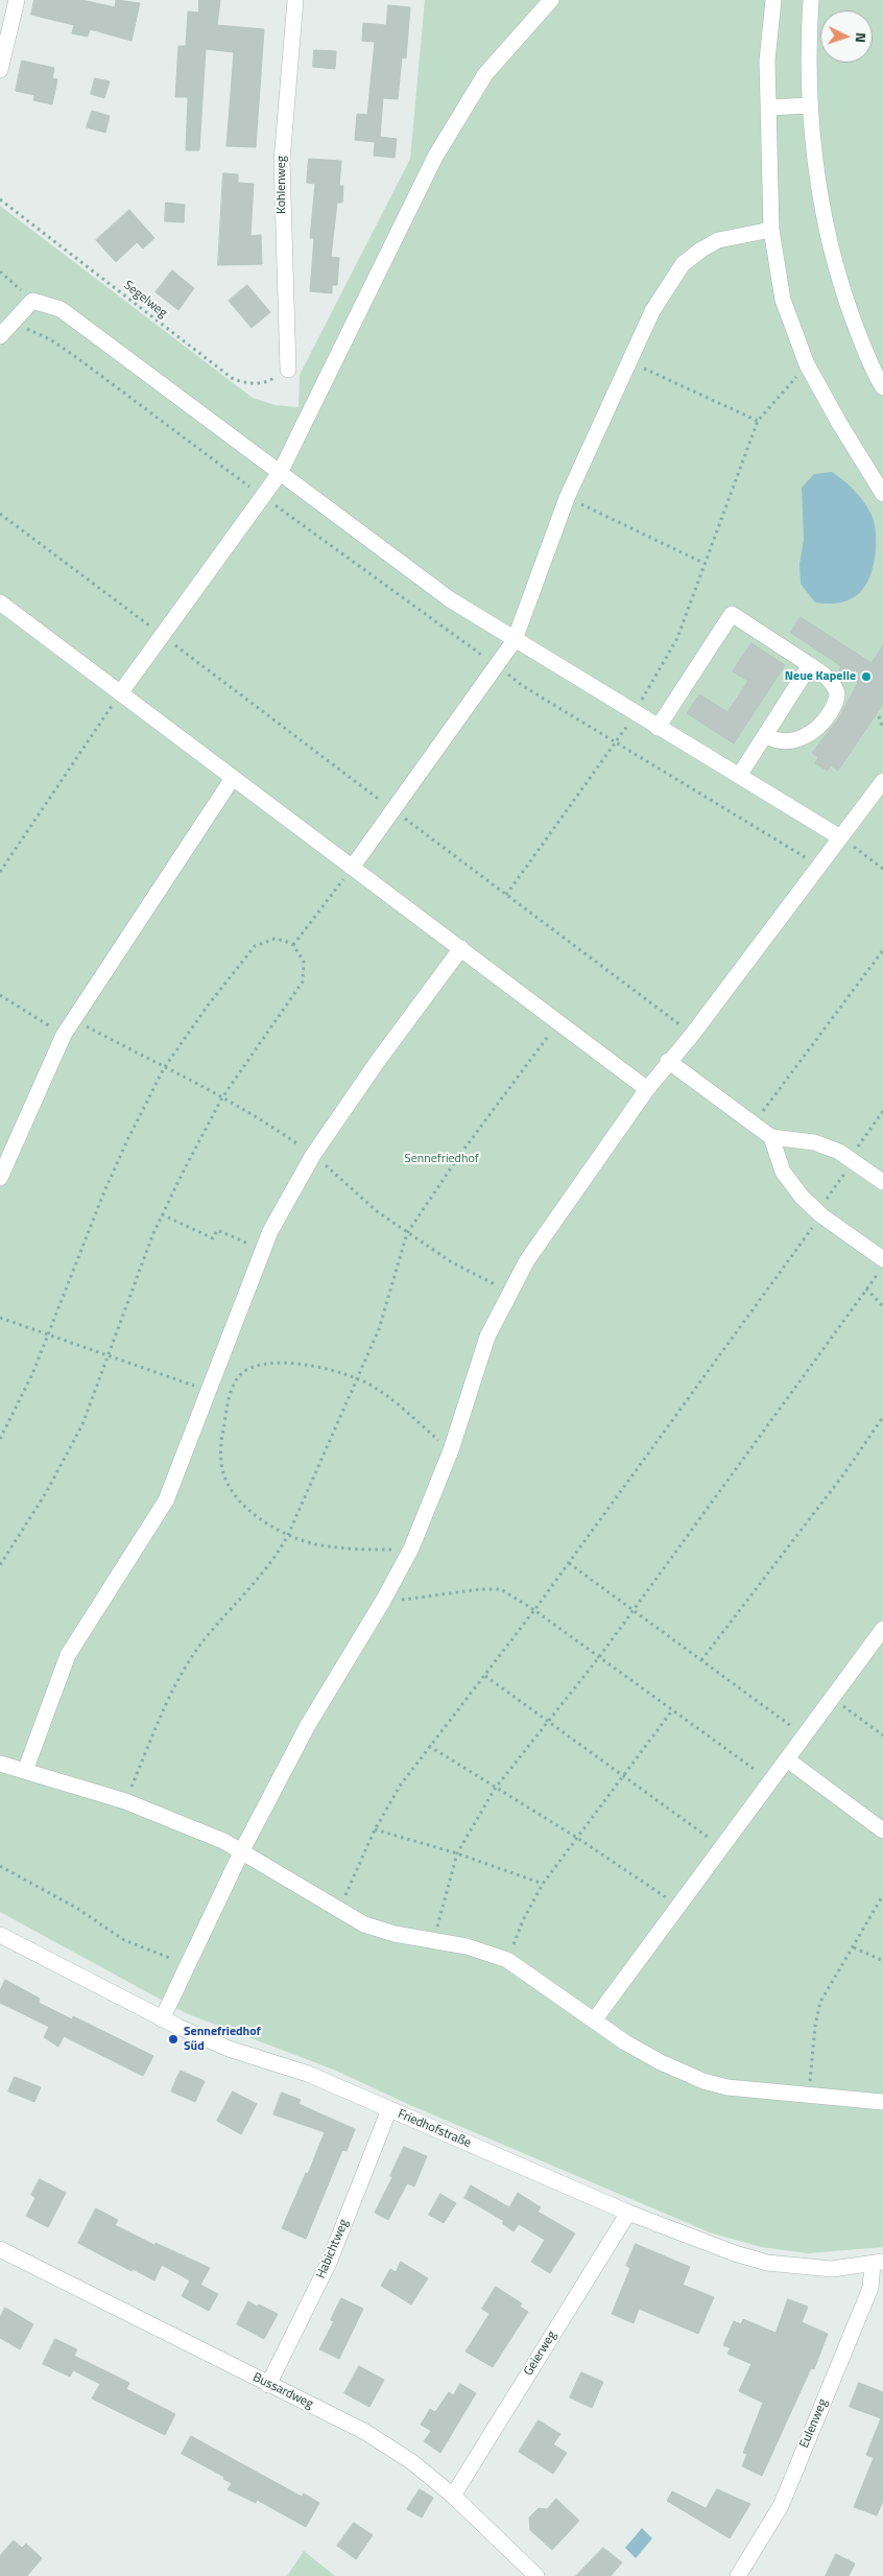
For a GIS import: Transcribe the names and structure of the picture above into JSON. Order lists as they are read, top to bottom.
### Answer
{
  "streets": {
    "street": [
      "Kohlenweg",
      "Friedhofstraße",
      "Habichtweg",
      "Geierweg",
      "Bussardweg",
      "Eulenweg"
    ],
    "path": ["Segelweg"]
  },
  "crossings": [
    ["Kohlenweg", "Segelweg"],
    ["Friedhofstraße", "Habichtweg"],
    ["Friedhofstraße", "Geierweg"],
    ["Friedhofstraße", "Eulenweg"],
    ["Habichtweg", "Bussardweg"],
    ["Geierweg", "Bussardweg"]
  ],
  "parks": ["Sennefriedhof"],
  "places": ["Neue Kapelle", "Sennefriedhof Süd"],
  "north": "right"
}
